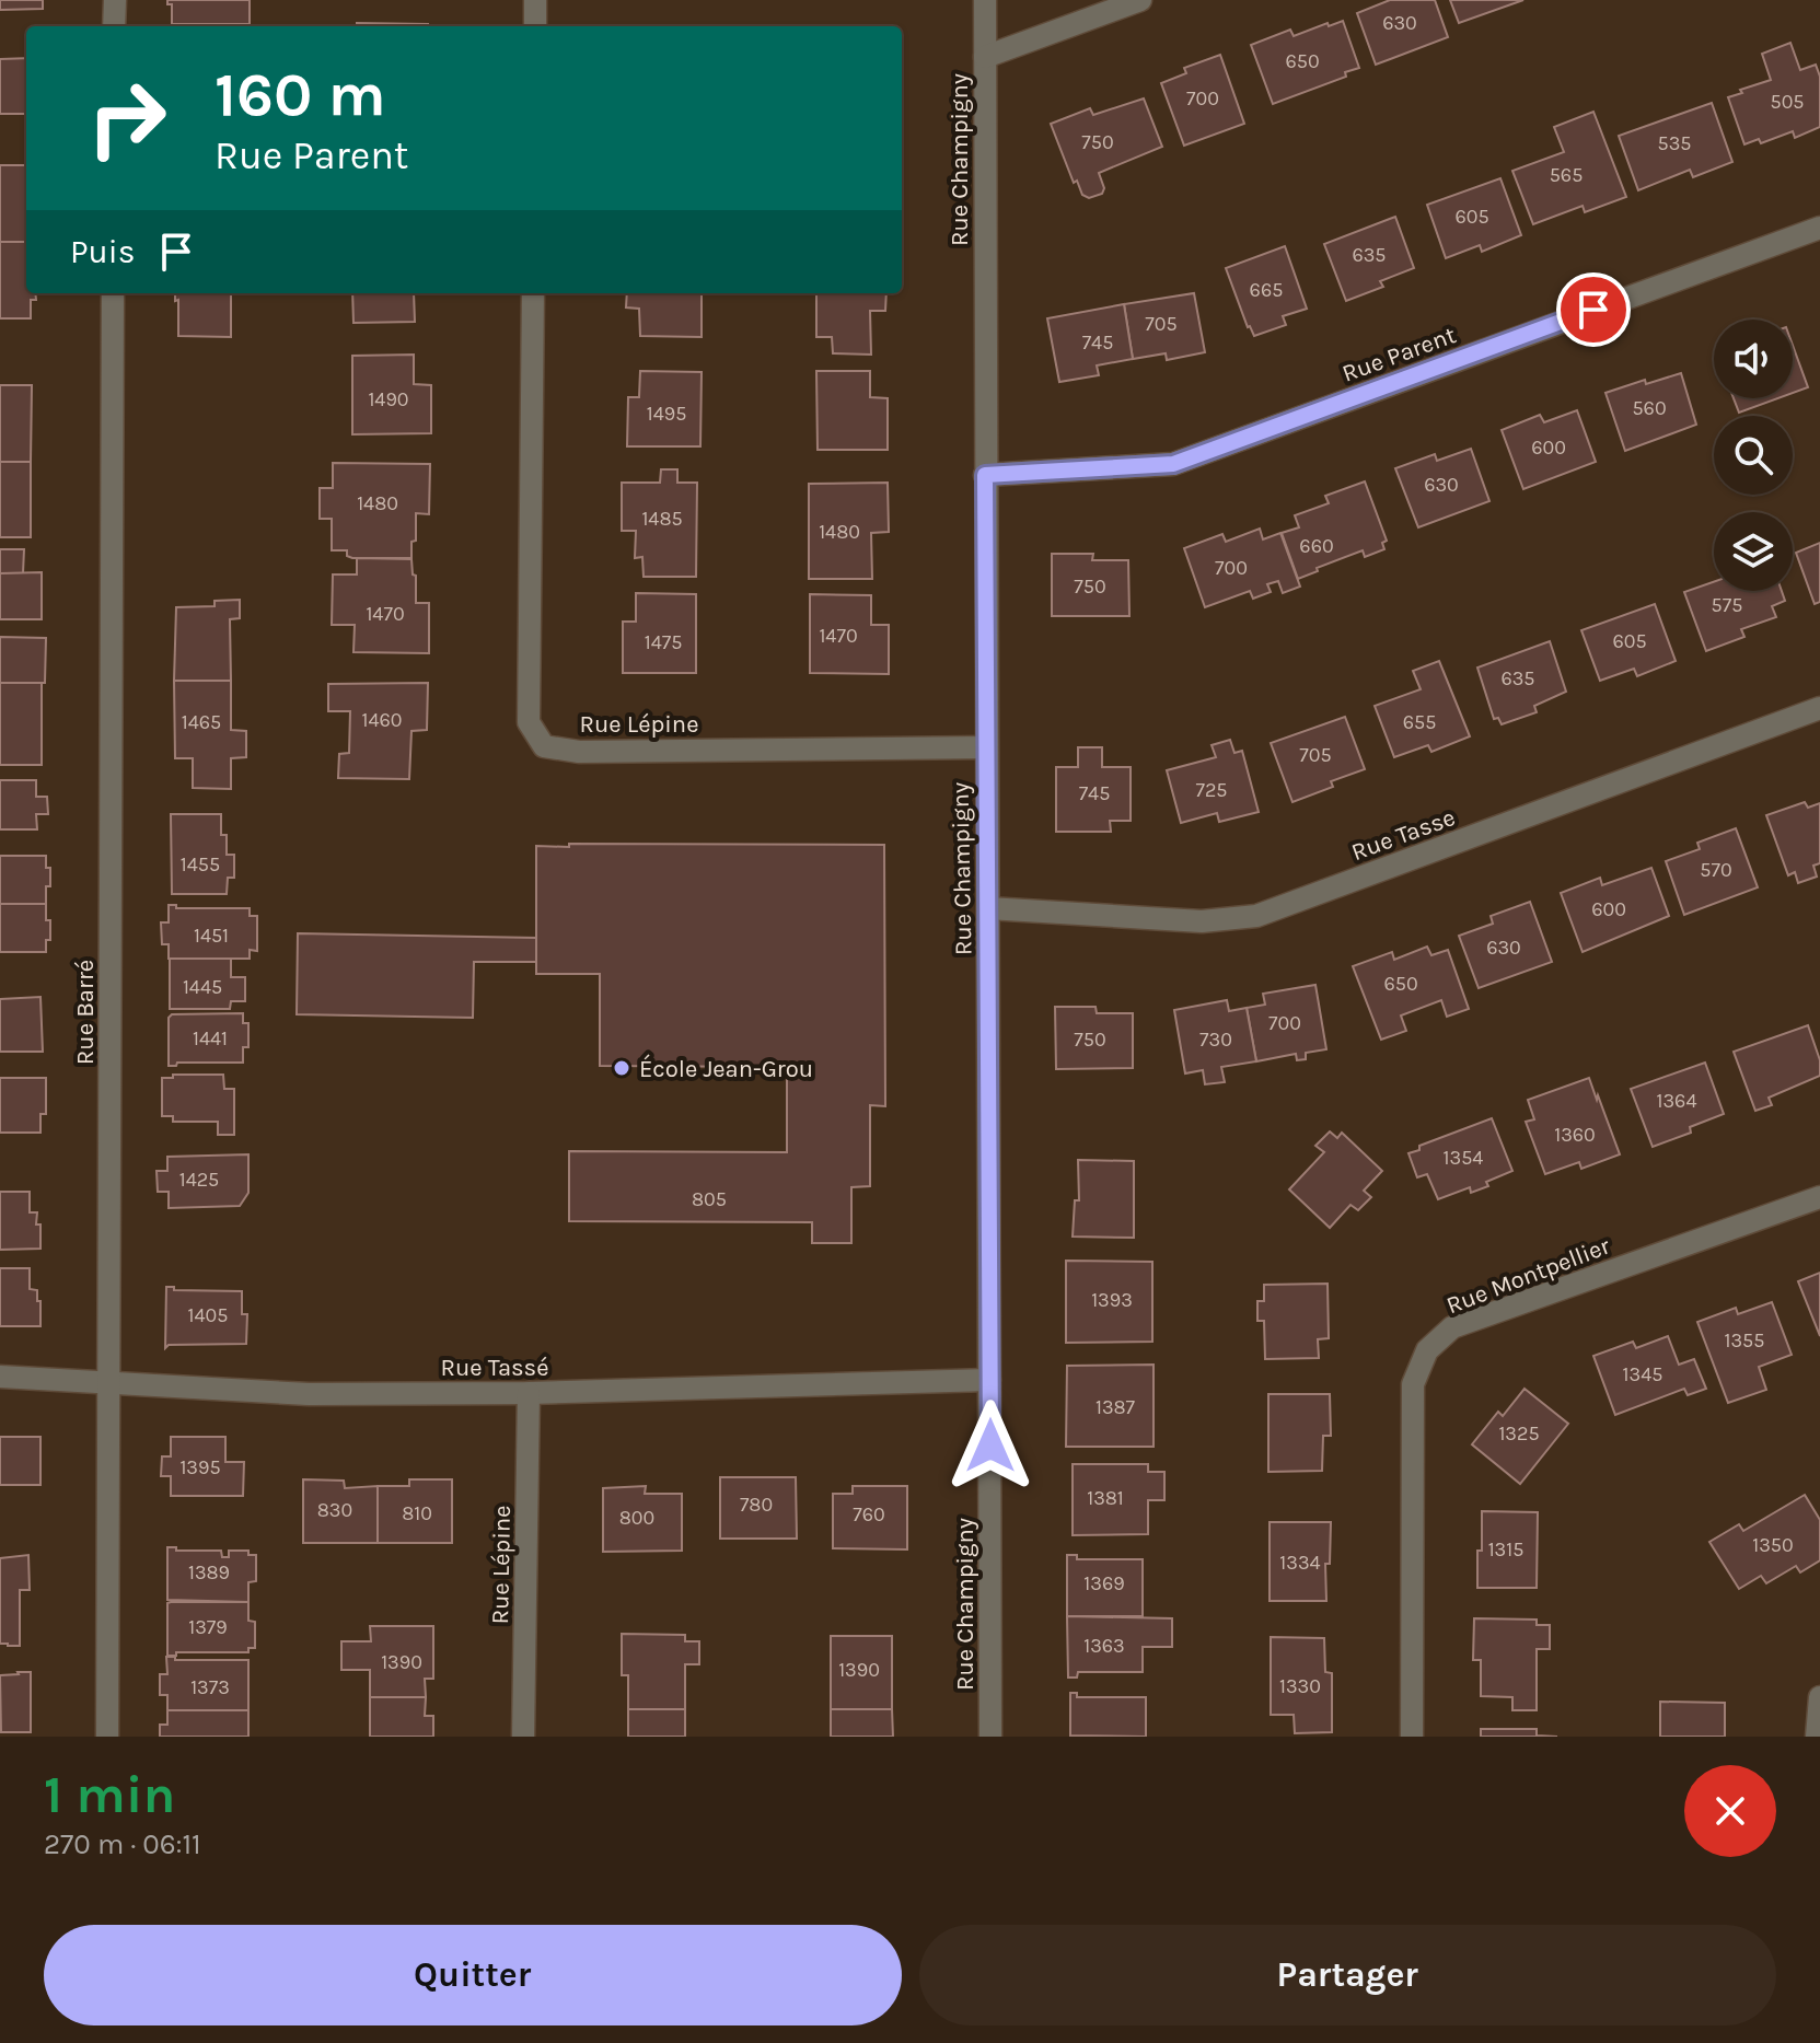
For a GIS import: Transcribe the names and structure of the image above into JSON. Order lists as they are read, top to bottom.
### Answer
{
  "streets": {
    "street": [
      "Rue Champigny",
      "Rue Parent",
      "Rue Lépine",
      "Rue Tasse",
      "Rue Barré",
      "Rue Montpellier",
      "Rue Tassé"
    ]
  },
  "crossings": [
    ["Rue Champigny", "Rue Parent"],
    ["Rue Champigny", "Rue Lépine"],
    ["Rue Champigny", "Rue Tasse"],
    ["Rue Champigny", "Rue Tassé"],
    ["Rue Lépine", "Rue Tassé"],
    ["Rue Barré", "Rue Tassé"]
  ],
  "places": ["École Jean-Grou"],
  "house_numbers": [
    "630",
    "650",
    "700",
    "505",
    "750",
    "535",
    "565",
    "605",
    "635",
    "665",
    "705",
    "745",
    "1490",
    "560",
    "1495",
    "600",
    "630",
    "1480",
    "1485",
    "1480",
    "660",
    "700",
    "750",
    "575",
    "1470",
    "1470",
    "605",
    "1475",
    "635",
    "1460",
    "1465",
    "655",
    "705",
    "725",
    "745",
    "1455",
    "570",
    "600",
    "1451",
    "630",
    "650",
    "1445",
    "700",
    "1441",
    "750",
    "730",
    "1364",
    "1360",
    "1354",
    "1425",
    "805",
    "1393",
    "1405",
    "1355",
    "1345",
    "1387",
    "1325",
    "1395",
    "1381",
    "780",
    "830",
    "810",
    "760",
    "800",
    "1350",
    "1315",
    "1334",
    "1389",
    "1369",
    "1379",
    "1363",
    "1390",
    "1390",
    "1330",
    "1373"
  ],
  "page": {
    "turn": ["160 m", "Rue Parent"],
    "then": "Puis",
    "heading": ["1 min", "270 m · 06:11"],
    "buttons": ["Quitter", "Partager"]
  }
}
